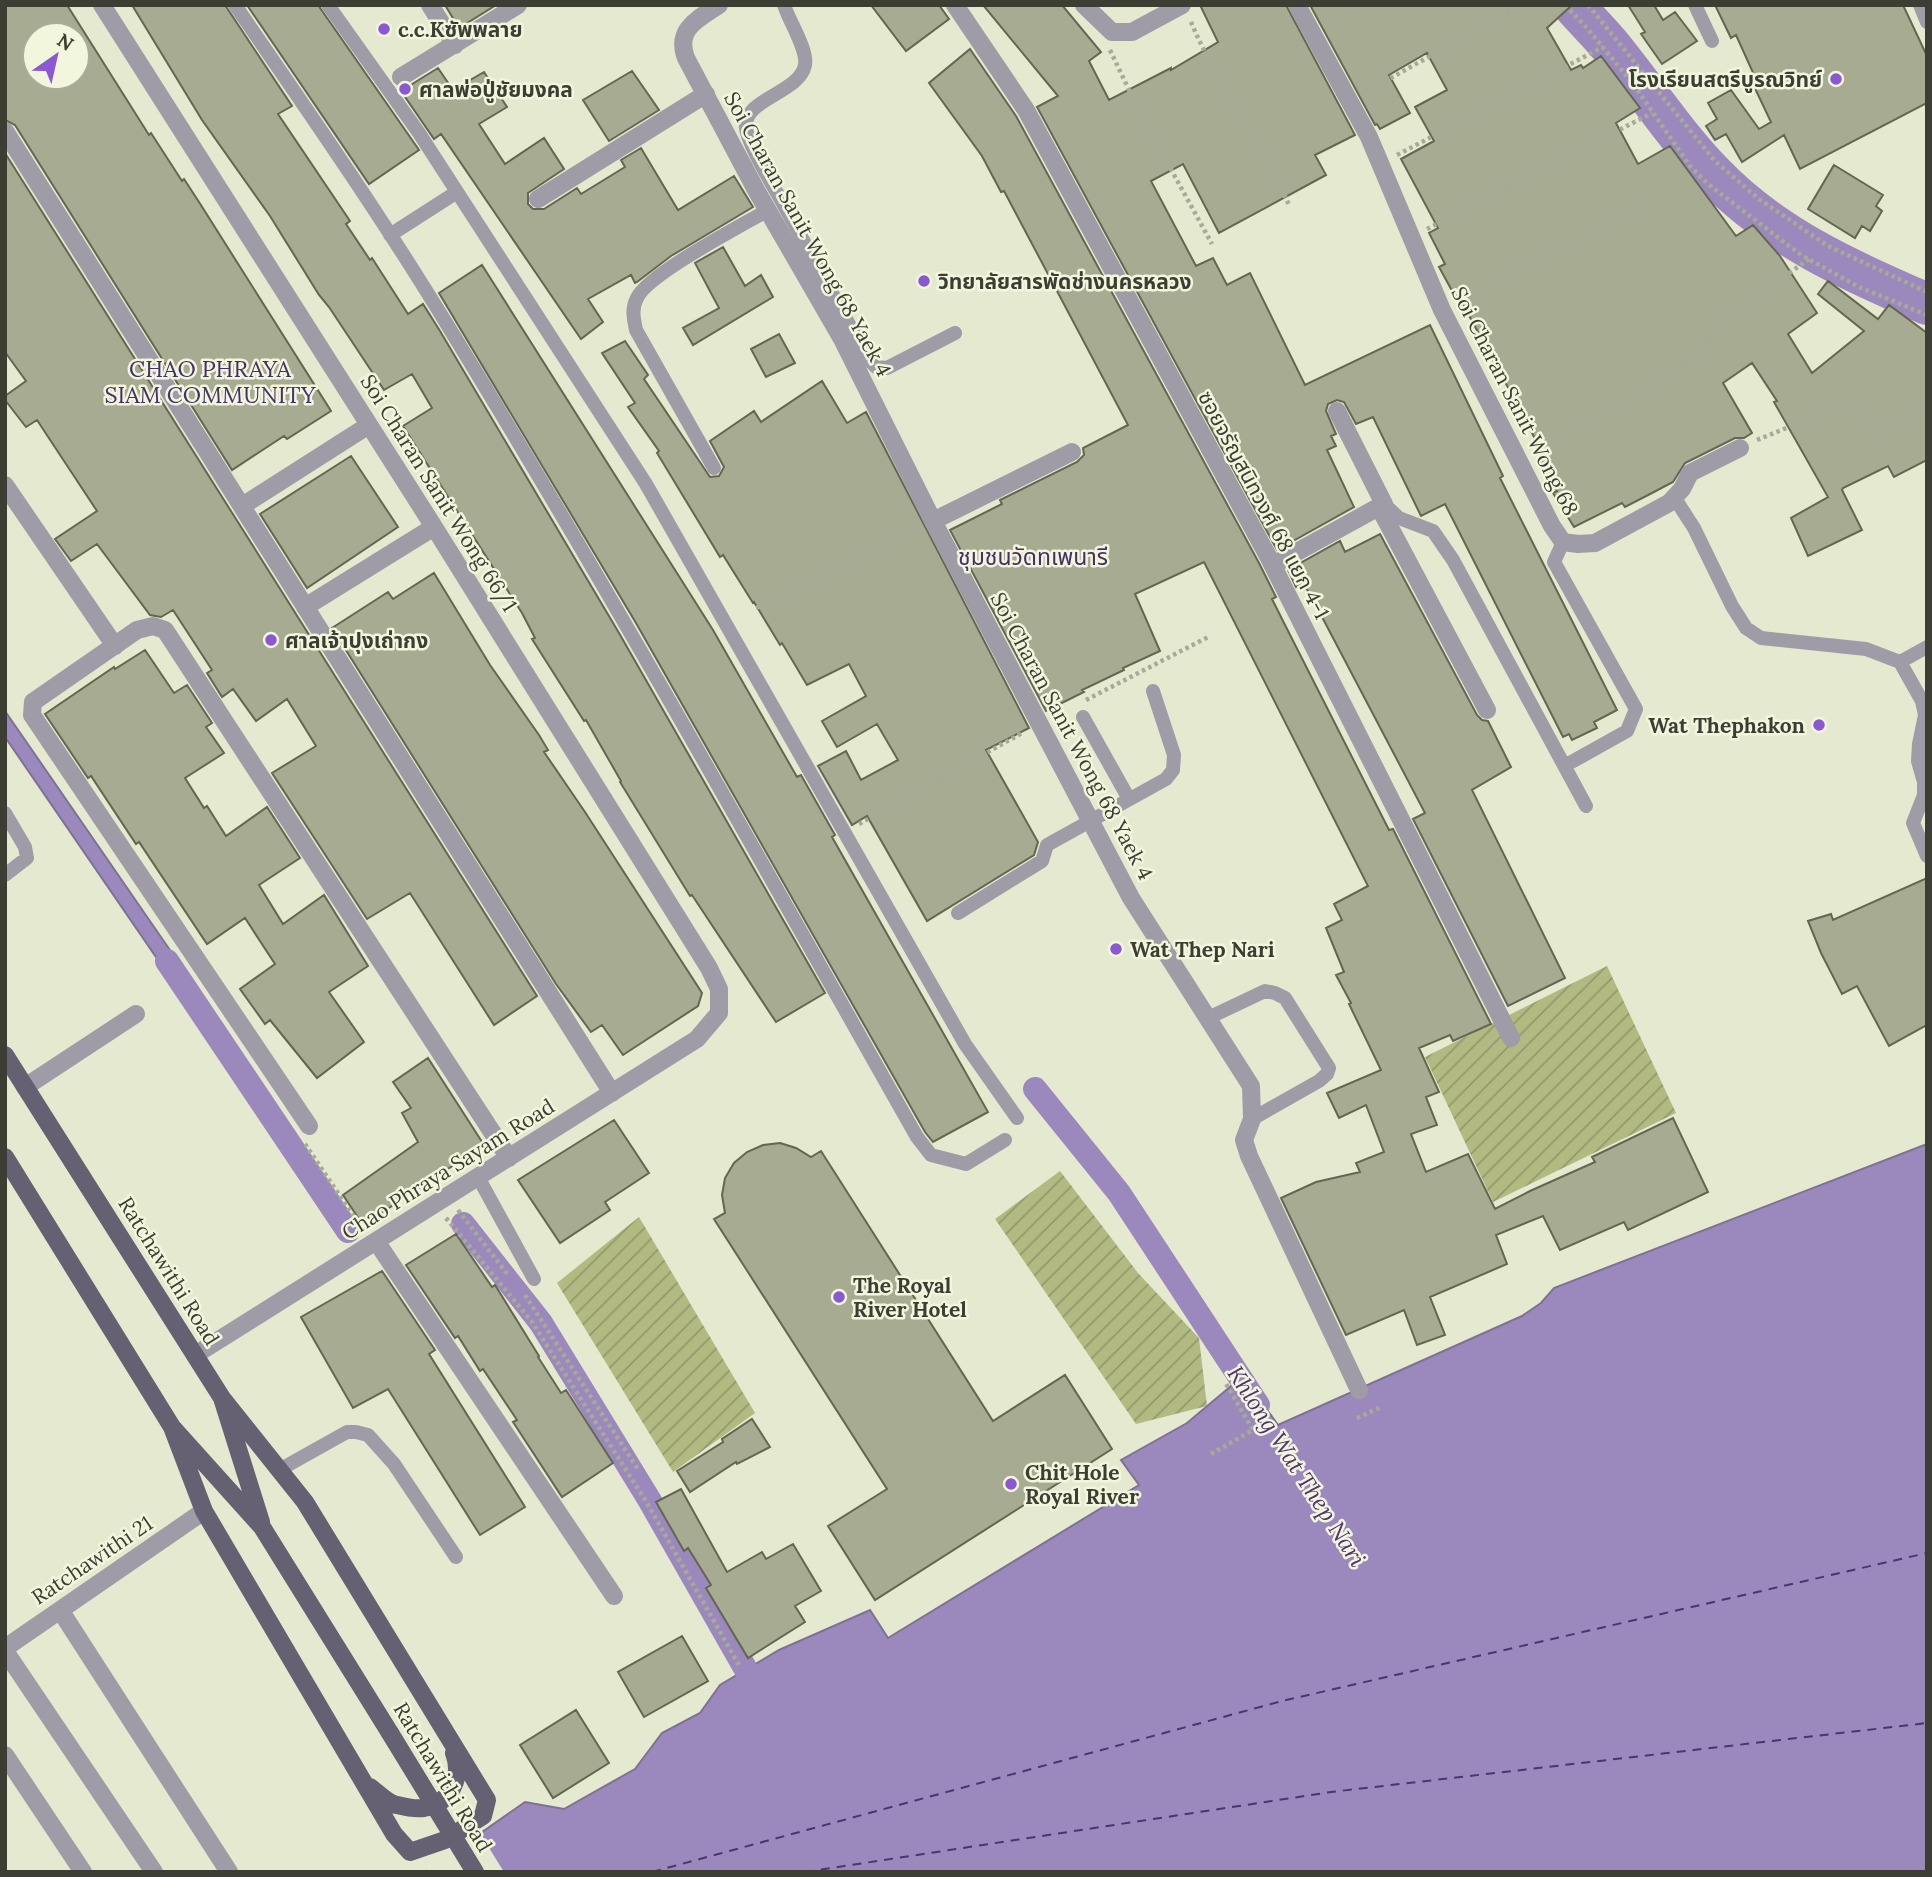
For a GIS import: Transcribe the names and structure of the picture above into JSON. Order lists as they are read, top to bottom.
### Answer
{
  "streets": {
    "main road": ["Ratchawithi Road"],
    "street": [
      "Soi Charan Sanit Wong 68 Yaek 4",
      "Soi Charan Sanit Wong 68",
      "Soi Charan Sanit Wong 66/1",
      "ซอยจรัญสนิทวงศ์ 68 แยก 4-1",
      "Chao Phraya Sayam Road",
      "Ratchawithi 21"
    ]
  },
  "crossings": [
    ["Soi Charan Sanit Wong 66/1", "Chao Phraya Sayam Road"],
    ["Chao Phraya Sayam Road", "Ratchawithi Road"]
  ],
  "districts": ["CHAO PHRAYA SIAM COMMUNITY", "ชุมชนวัดทเพนารี"],
  "water": ["Khlong Wat Thep Nari"],
  "places": [
    "c.c.Kซัพพลาย",
    "โรงเรียนสตรีบูรณวิทย์",
    "ศาลพ่อปู่ชัยมงคล",
    "วิทยาลัยสารพัดช่างนครหลวง",
    "ศาลเจ้าปุงเถ่ากง",
    "Wat Thephakon",
    "Wat Thep Nari",
    "The Royal River Hotel",
    "Chit Hole Royal River"
  ],
  "north": "top right"
}
